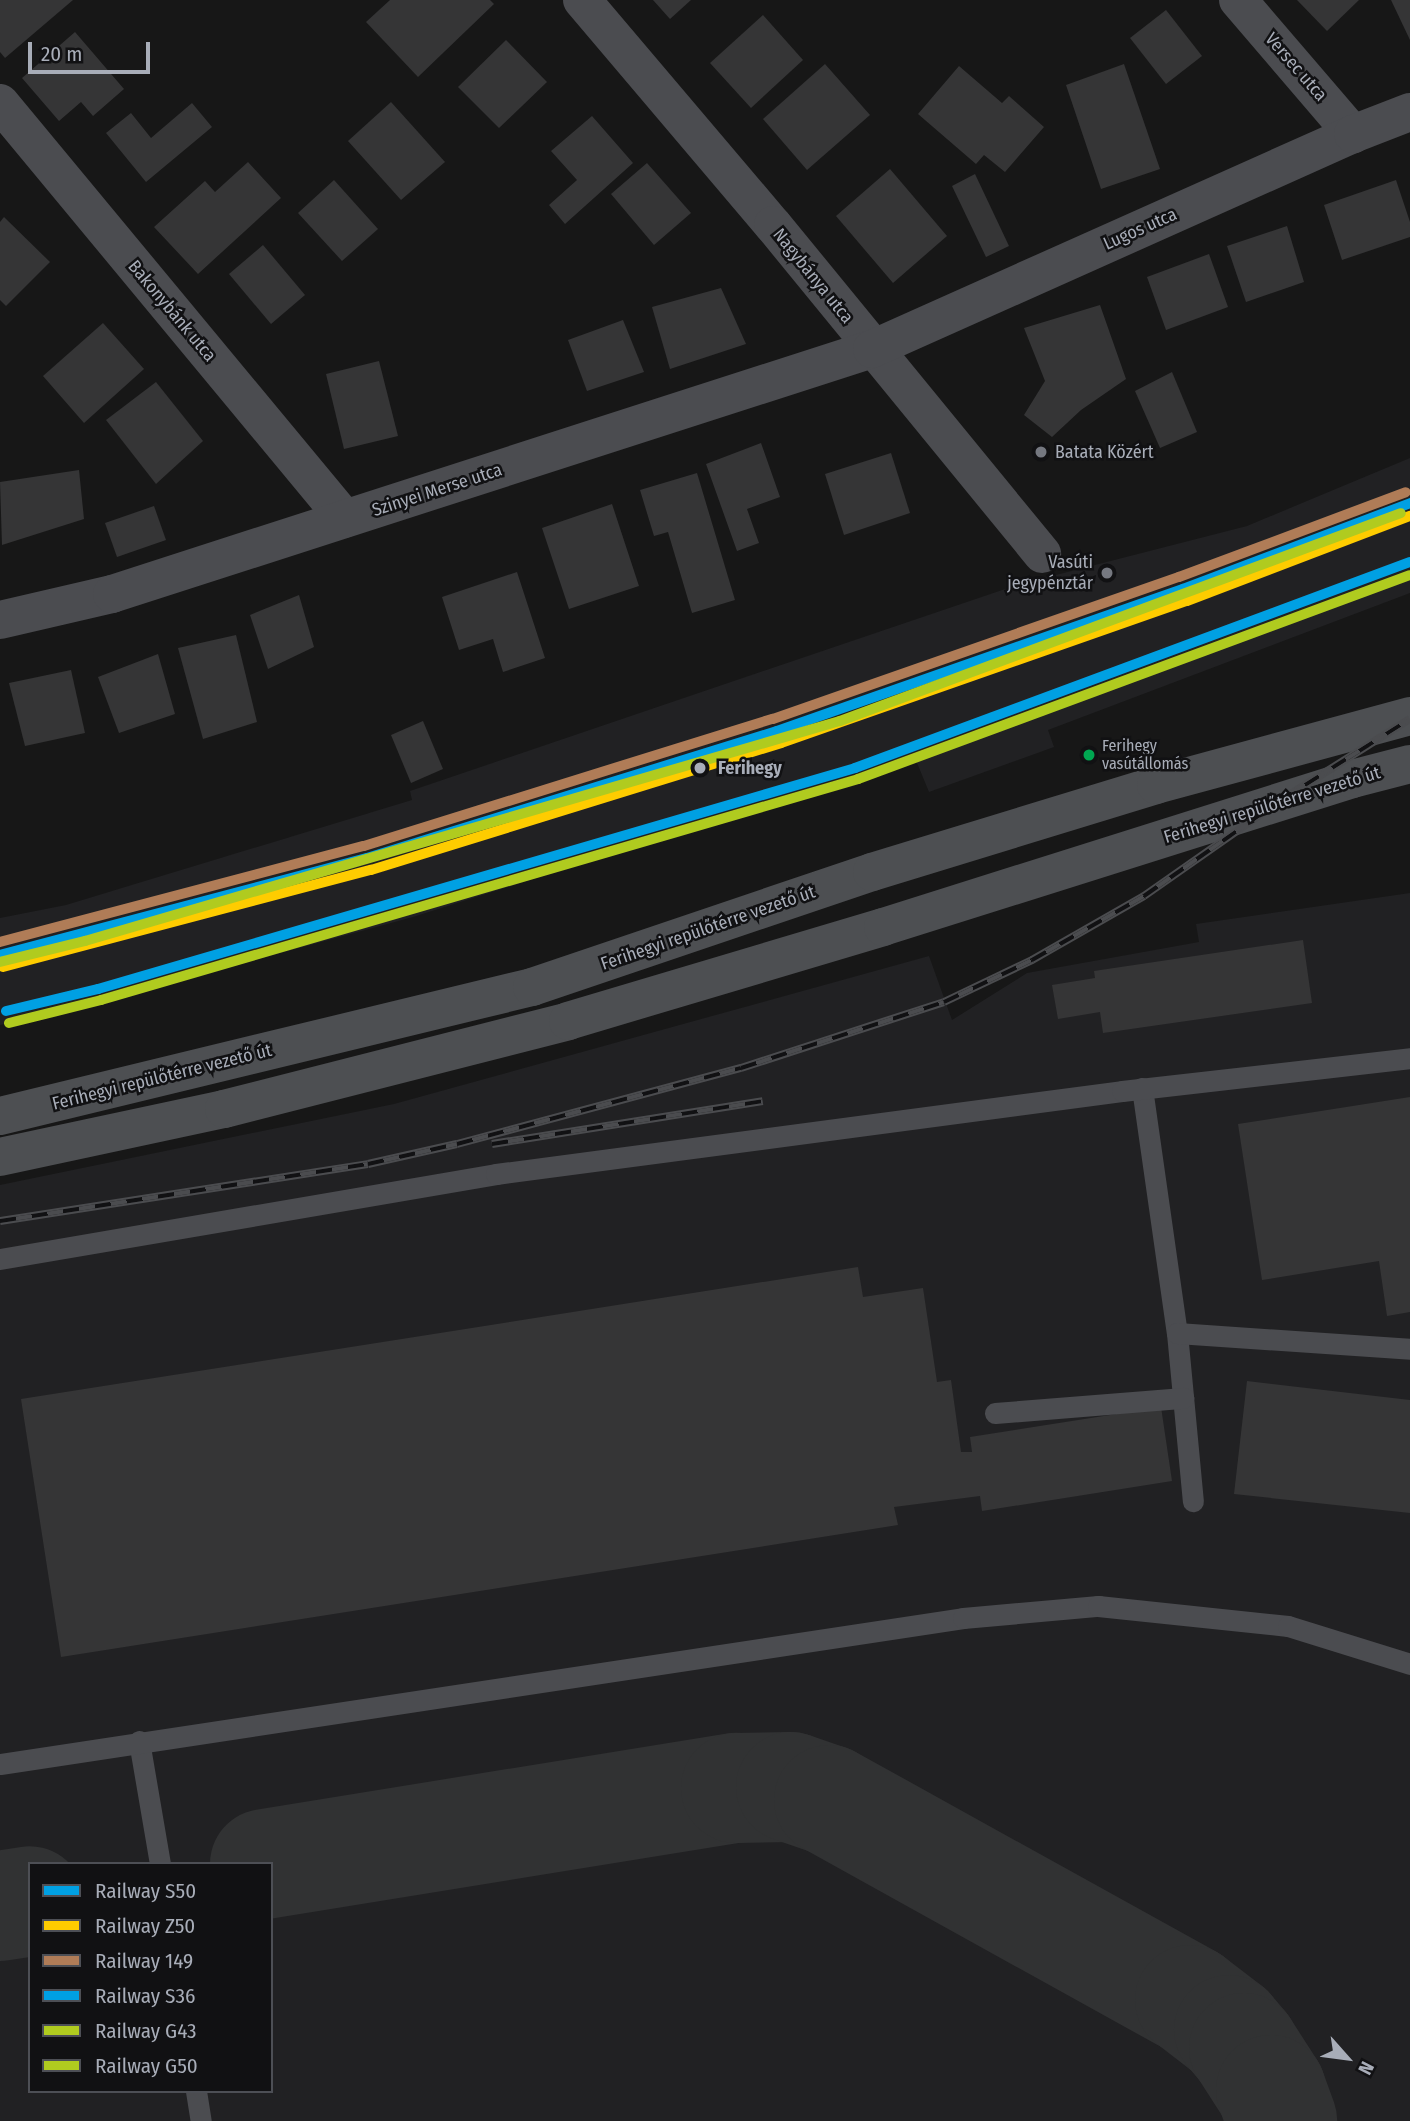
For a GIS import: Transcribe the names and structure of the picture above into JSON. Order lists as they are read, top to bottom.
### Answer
{
  "streets": {
    "main road": ["Ferihegyi repülőtérre vezető út"],
    "street": [
      "Versec utca",
      "Lugos utca",
      "Nagybánya utca",
      "Bakonybánk utca",
      "Szinyei Merse utca"
    ]
  },
  "crossings": [
    ["Versec utca", "Lugos utca"],
    ["Lugos utca", "Nagybánya utca"],
    ["Lugos utca", "Szinyei Merse utca"],
    ["Nagybánya utca", "Szinyei Merse utca"],
    ["Bakonybánk utca", "Szinyei Merse utca"]
  ],
  "places": [
    "Batata Közért",
    "Vasúti jegypénztár",
    "Ferihegy vasútállomás",
    "Ferihegy"
  ],
  "lines": [
    "rail line 149",
    "rail line S50",
    "rail line G43",
    "rail line Z50",
    "rail line S36",
    "rail line G50"
  ],
  "legend": [
    "Railway S50",
    "Railway Z50",
    "Railway 149",
    "Railway S36",
    "Railway G43",
    "Railway G50"
  ],
  "scale_bar": "20 m",
  "north": "bottom right"
}
